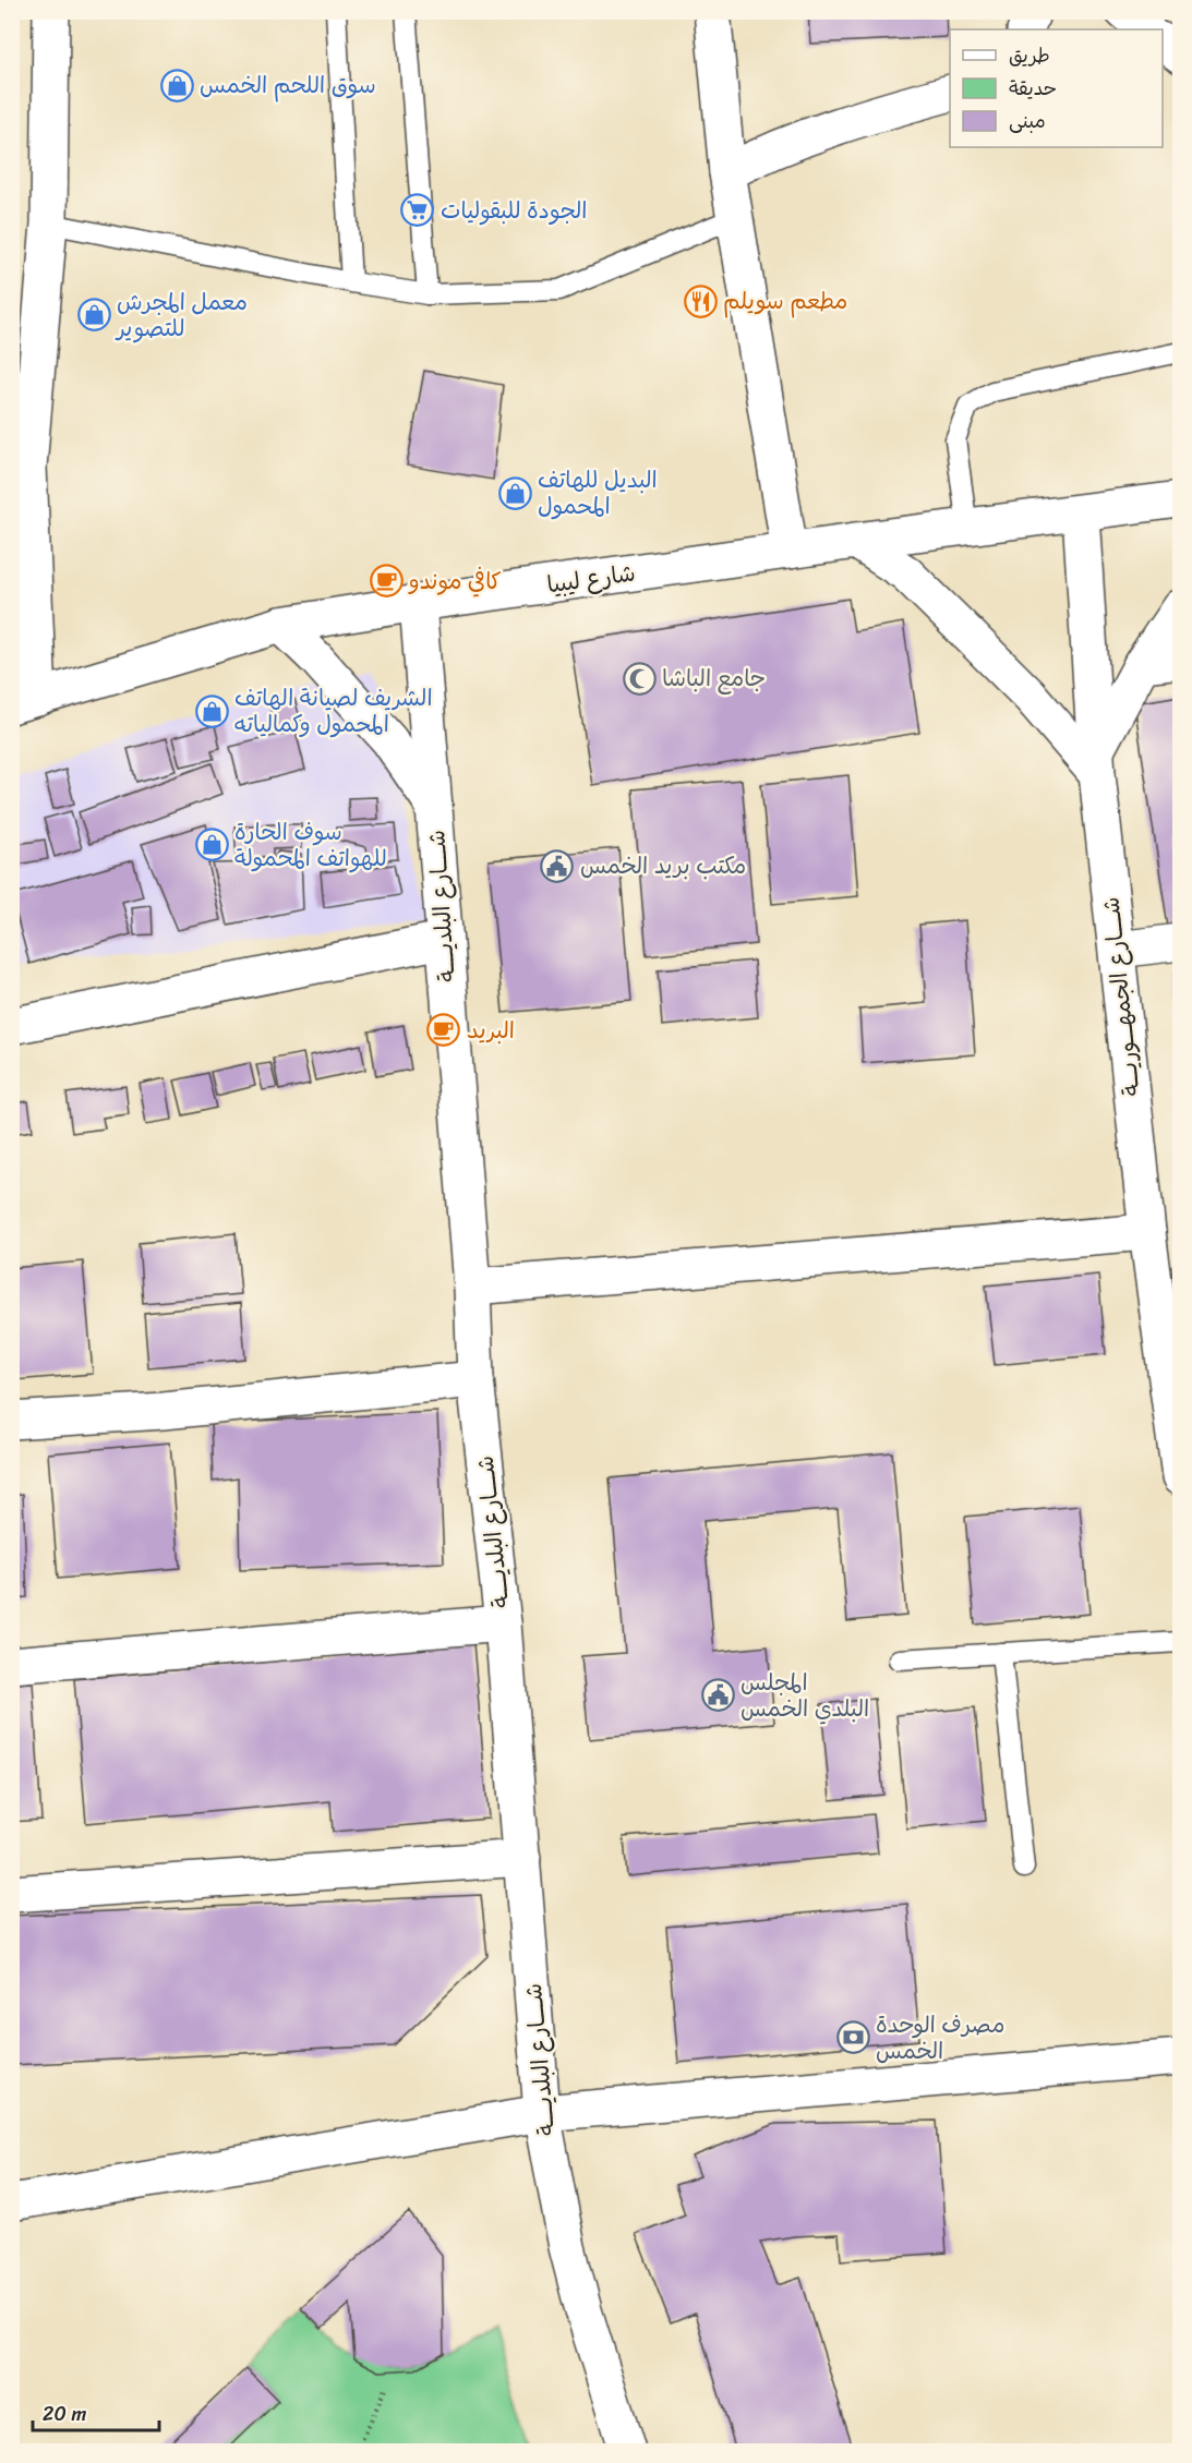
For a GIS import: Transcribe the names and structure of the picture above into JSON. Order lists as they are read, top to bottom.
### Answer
{
  "streets": {
    "street": ["شارع ليبيا", "شــــارع البلديــــة", "شــــارع الجمهـــوريـــة"]
  },
  "crossings": [
    ["شارع ليبيا", "شــــارع البلديــــة"],
    ["شارع ليبيا", "شــــارع الجمهـــوريـــة"]
  ],
  "places": {
    "shop": [
      "سوق اللحم الخمس",
      "معمل المجرش للتصوير",
      "البديل للهاتف المحمول",
      "الشريف لصيانة الهاتف المحمول وكمالياته",
      "سوف الحارة للهواتف المحمولة"
    ],
    "supermarket": ["الجودة للبقوليات"],
    "restaurant": ["مطعم سويلم"],
    "cafe": ["كافي موندو", "البريد"],
    "mosque": ["جامع الباشا"],
    "public building": ["مكتب بريد الخمس", "المجلس البلدي الخمس"],
    "bank": ["مصرف الوحدة الخمس"]
  },
  "legend": ["طريق", "حديقة", "مبنى"],
  "scale_bar": "20 m"
}
